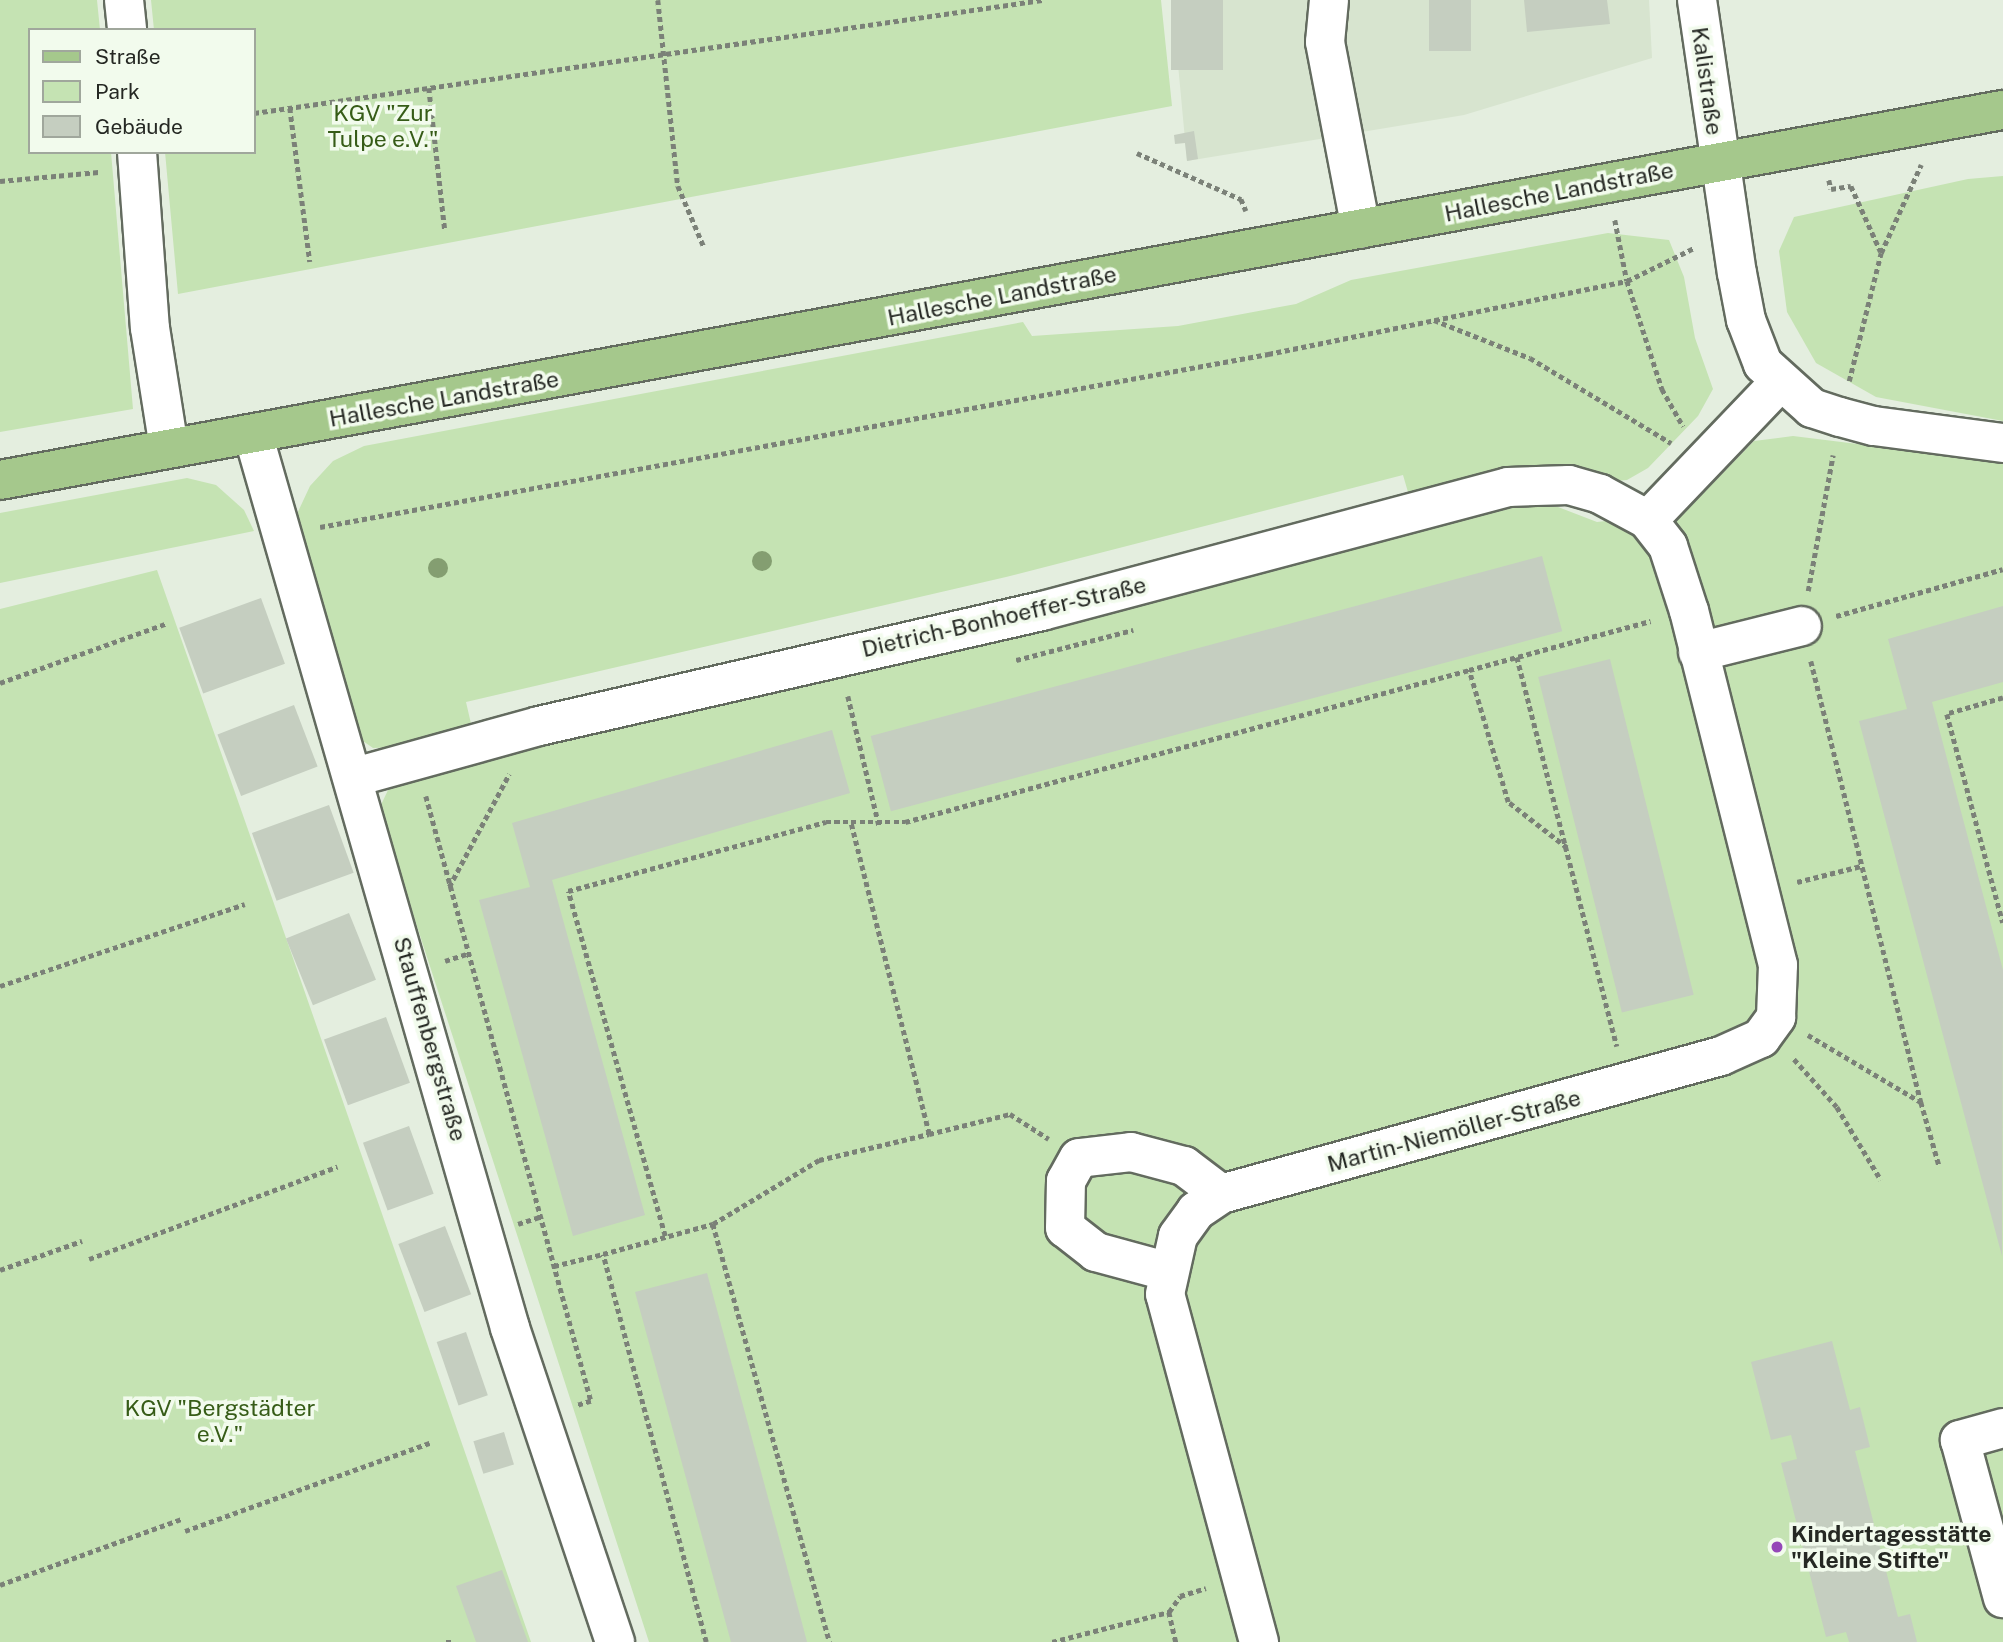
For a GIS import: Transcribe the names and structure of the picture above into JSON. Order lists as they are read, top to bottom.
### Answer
{
  "streets": {
    "main road": ["Hallesche Landstraße"],
    "street": [
      "Kalistraße",
      "Dietrich-Bonhoeffer-Straße",
      "Stauffenbergstraße",
      "Martin-Niemöller-Straße"
    ]
  },
  "crossings": [
    ["Kalistraße", "Hallesche Landstraße"],
    ["Hallesche Landstraße", "Stauffenbergstraße"],
    ["Dietrich-Bonhoeffer-Straße", "Stauffenbergstraße"]
  ],
  "parks": ["KGV \"Zur Tulpe e.V.\"", "KGV \"Bergstädter e.V.\""],
  "places": ["Kindertagesstätte \"Kleine Stifte\""],
  "legend": ["Straße", "Park", "Gebäude"]
}
